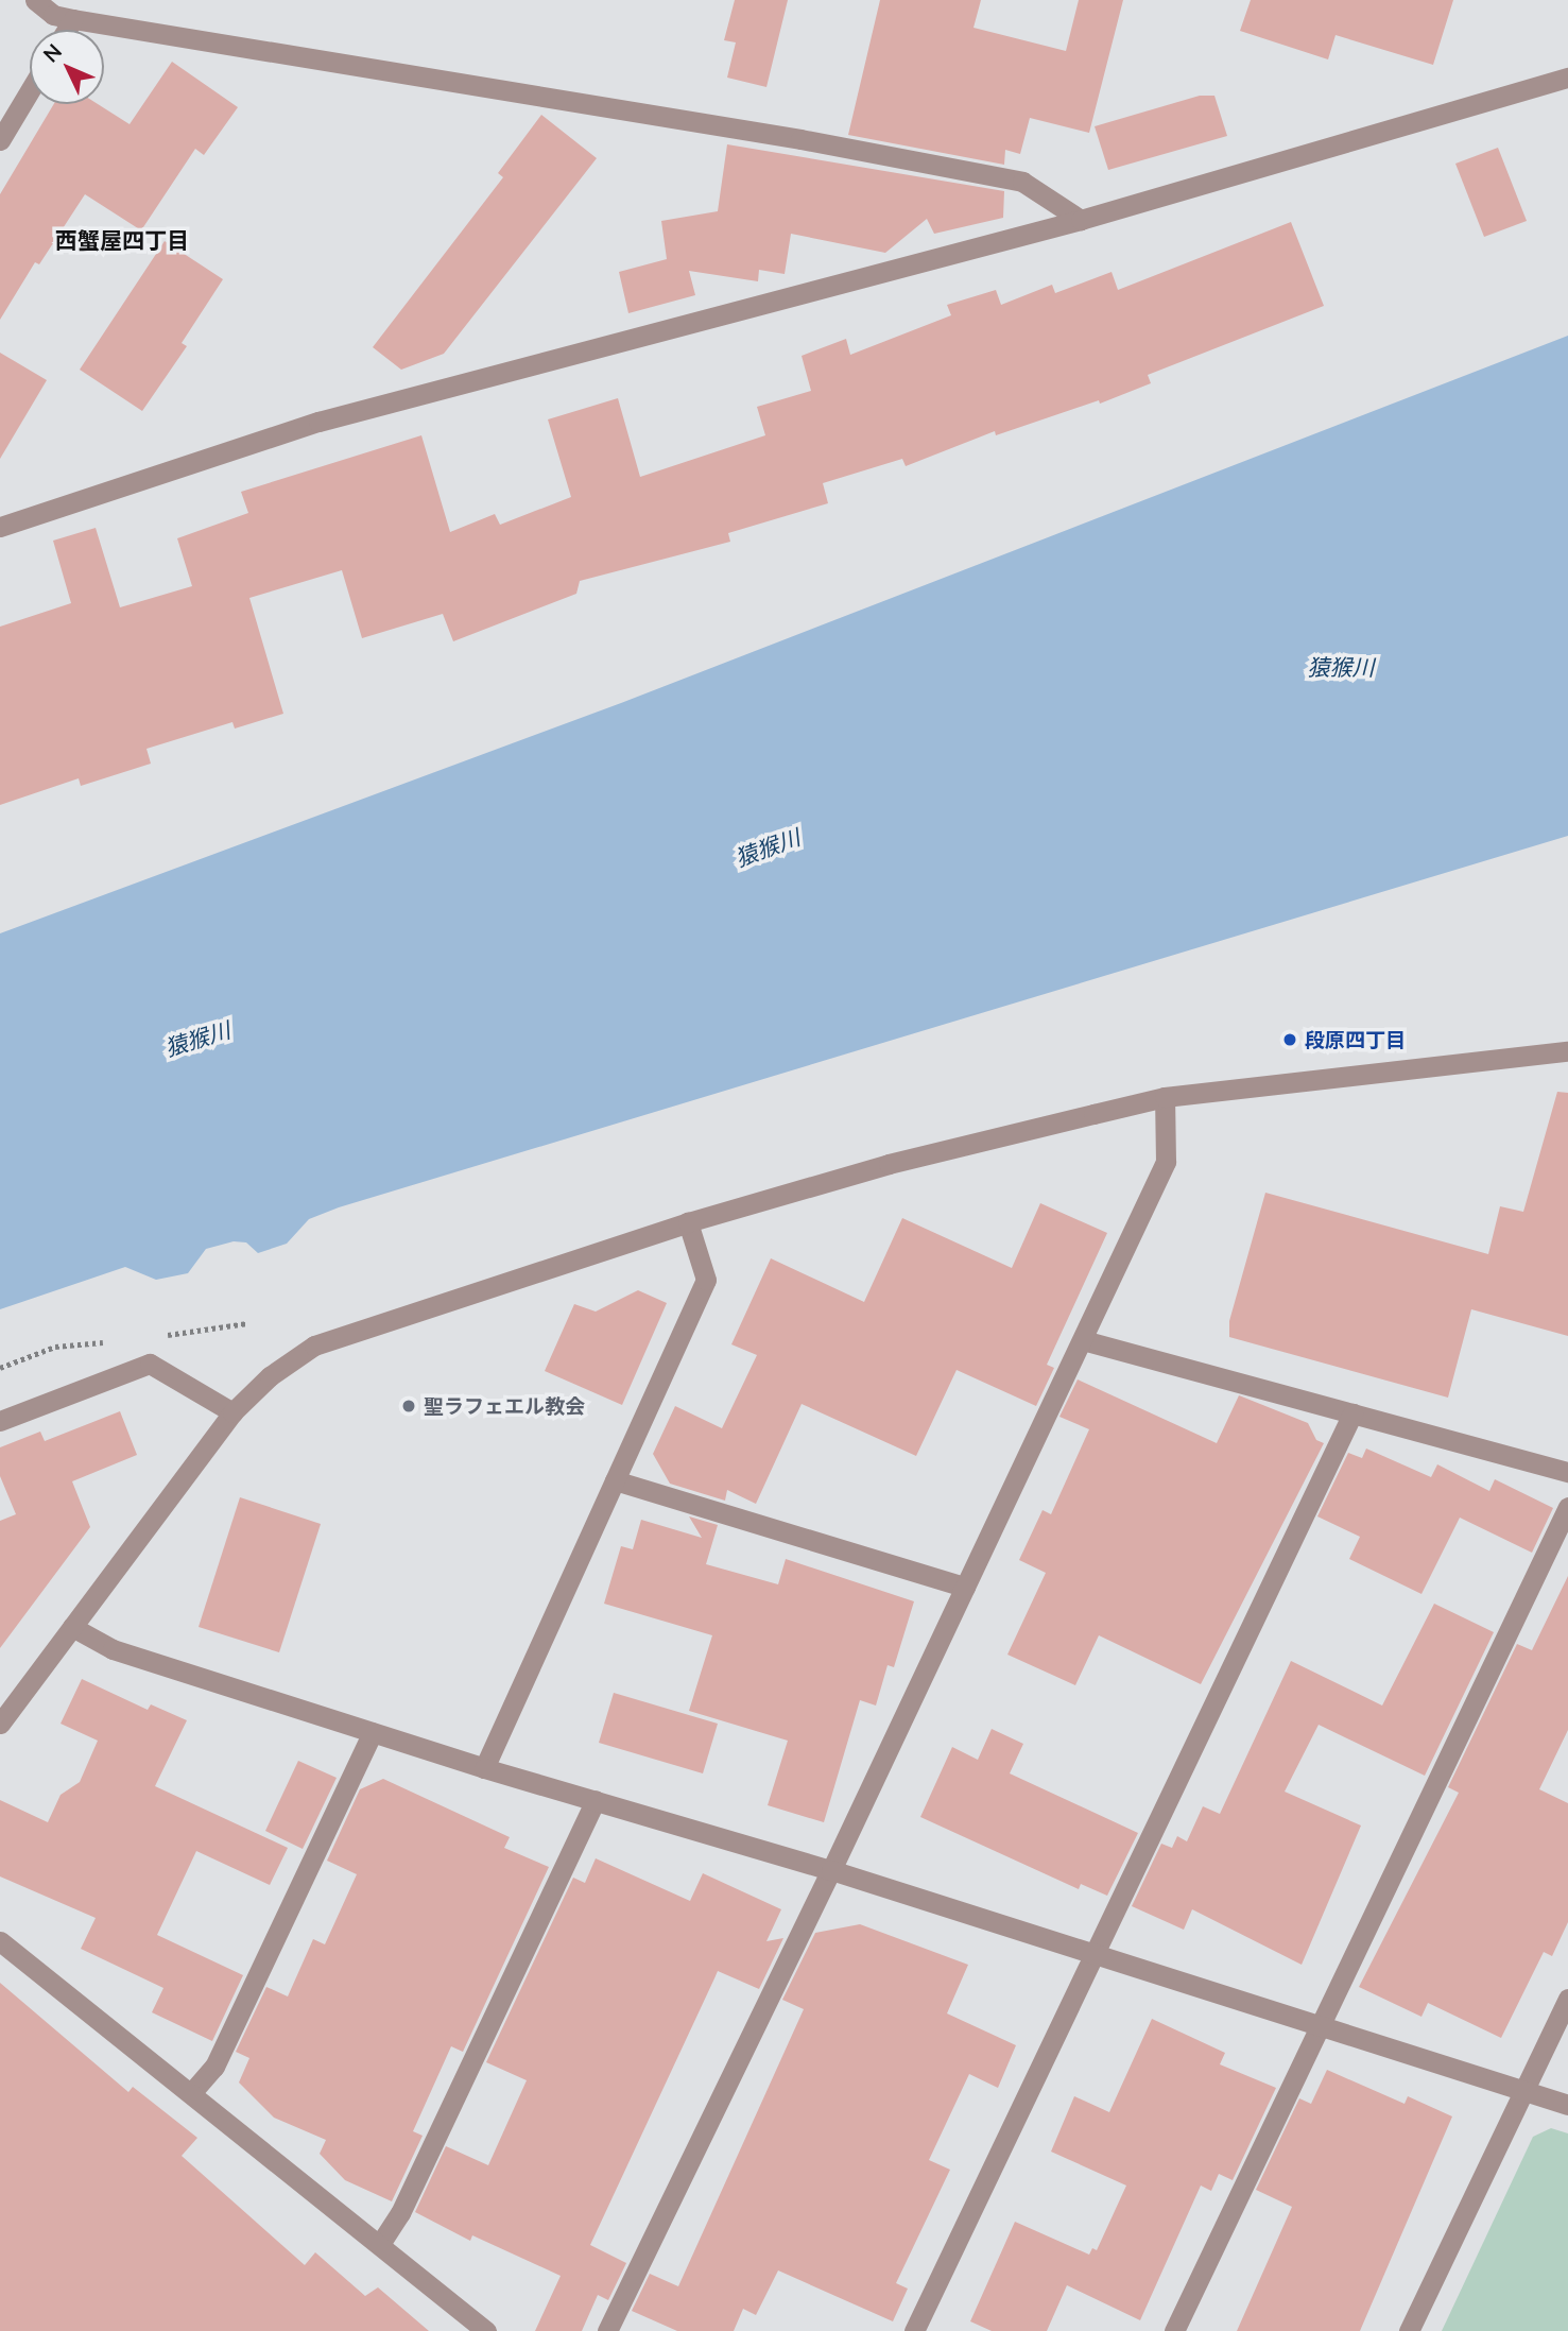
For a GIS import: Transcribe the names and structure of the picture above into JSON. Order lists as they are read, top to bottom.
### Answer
{
  "districts": ["西蟹屋四丁目"],
  "water": ["猿猴川"],
  "places": ["段原四丁目", "聖ラフェエル教会"],
  "north": "top left"
}
